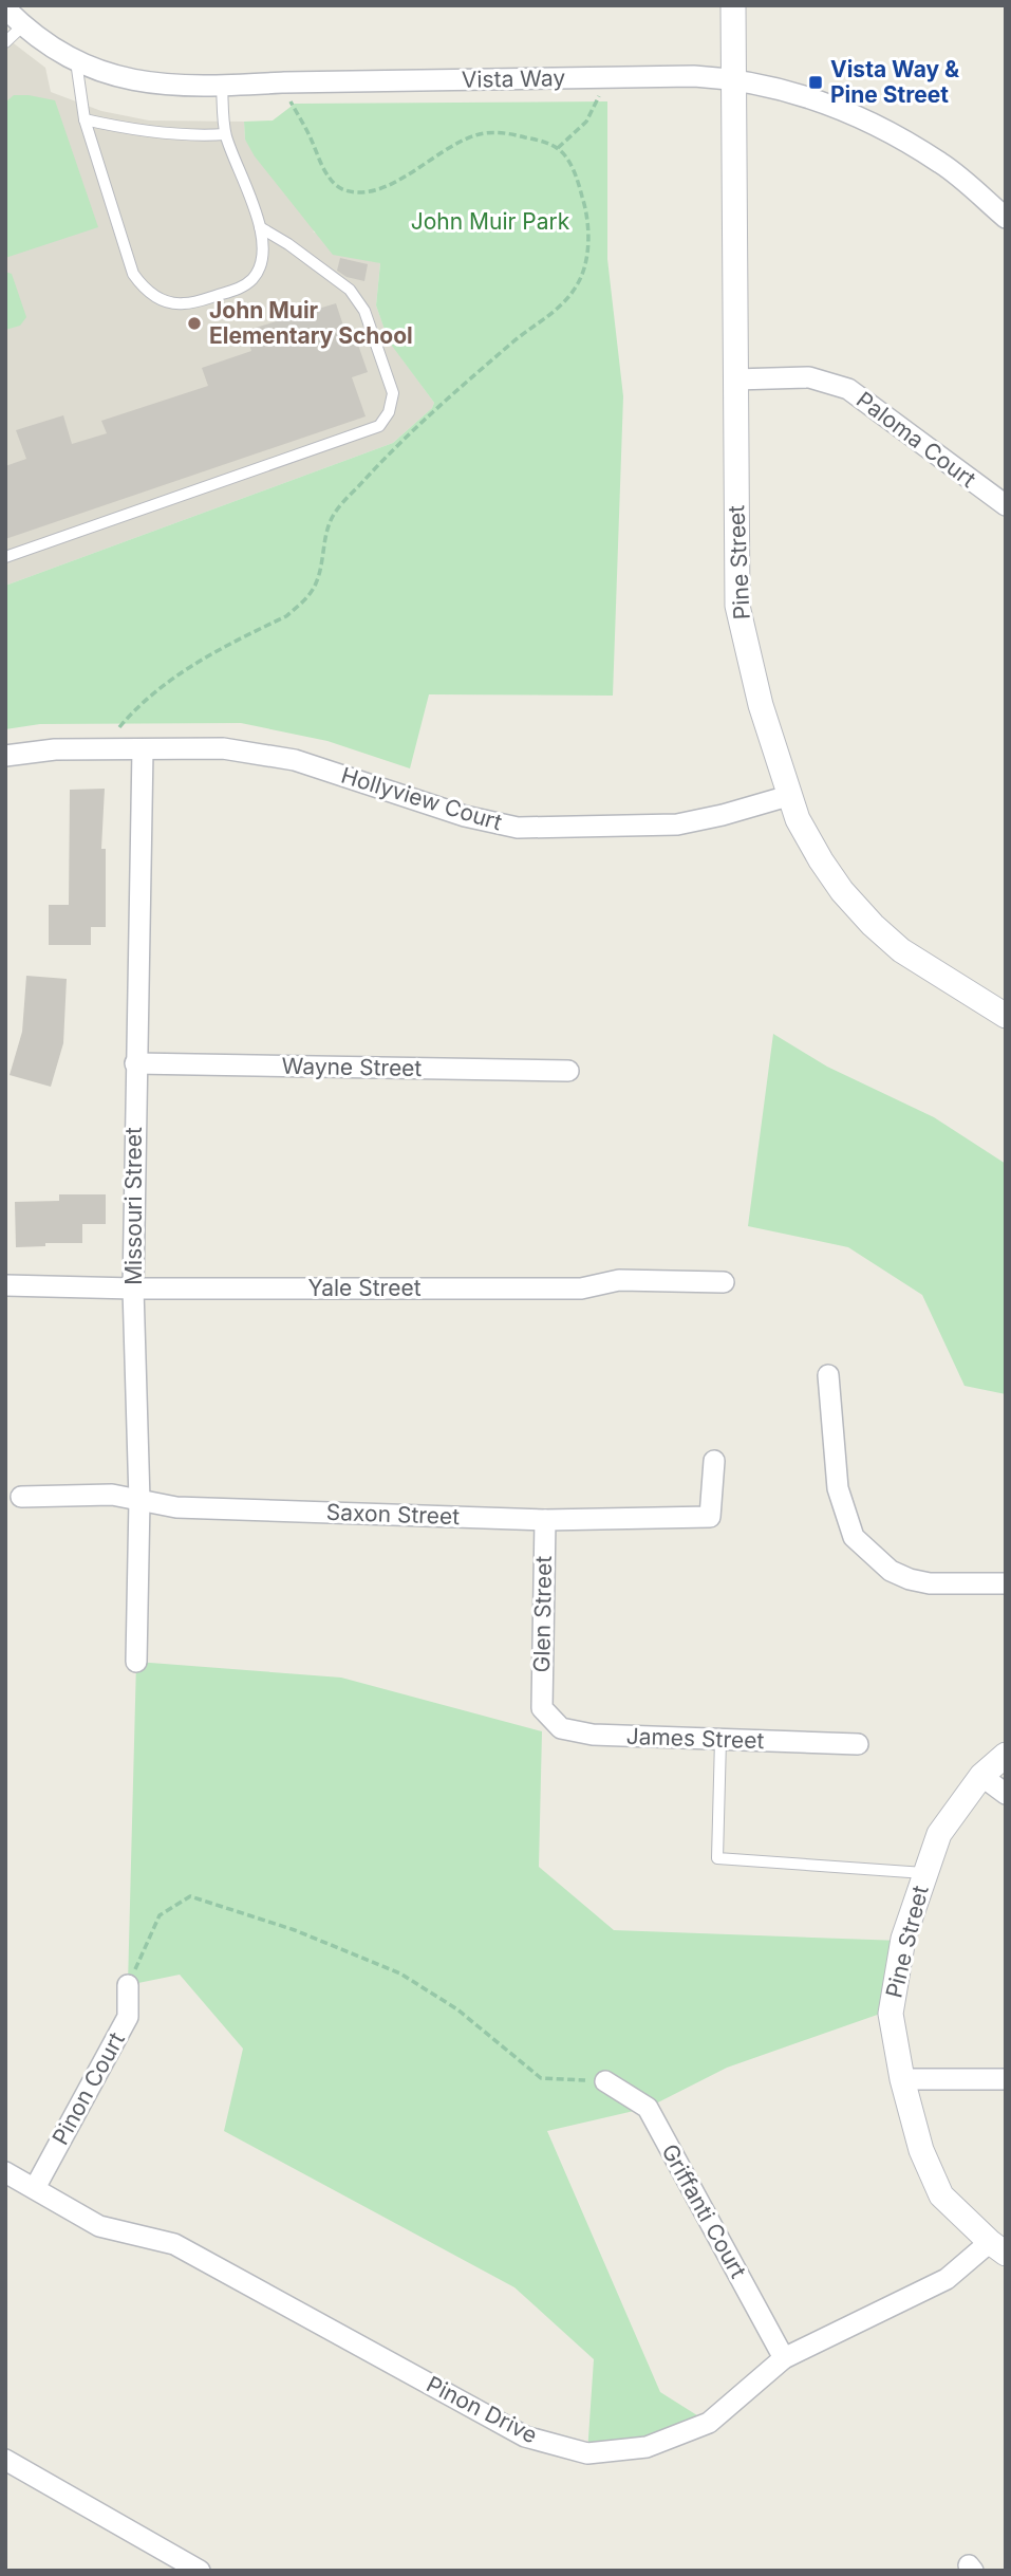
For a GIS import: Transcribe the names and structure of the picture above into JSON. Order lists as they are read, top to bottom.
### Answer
{
  "streets": {
    "street": [
      "Vista Way",
      "Paloma Court",
      "Pine Street",
      "Hollyview Court",
      "Wayne Street",
      "Missouri Street",
      "Yale Street",
      "Saxon Street",
      "Glen Street",
      "James Street",
      "Pinon Court",
      "Griffanti Court",
      "Pinon Drive"
    ]
  },
  "crossings": [
    ["Vista Way", "Pine Street"],
    ["Paloma Court", "Pine Street"],
    ["Pine Street", "Hollyview Court"],
    ["Pine Street", "Pinon Drive"],
    ["Hollyview Court", "Missouri Street"],
    ["Wayne Street", "Missouri Street"],
    ["Missouri Street", "Yale Street"],
    ["Missouri Street", "Saxon Street"],
    ["Saxon Street", "Glen Street"],
    ["Glen Street", "James Street"],
    ["Pinon Court", "Pinon Drive"],
    ["Griffanti Court", "Pinon Drive"]
  ],
  "parks": ["John Muir Park"],
  "places": {
    "transit": ["Vista Way & Pine Street"],
    "other": ["John Muir Elementary School"]
  }
}
